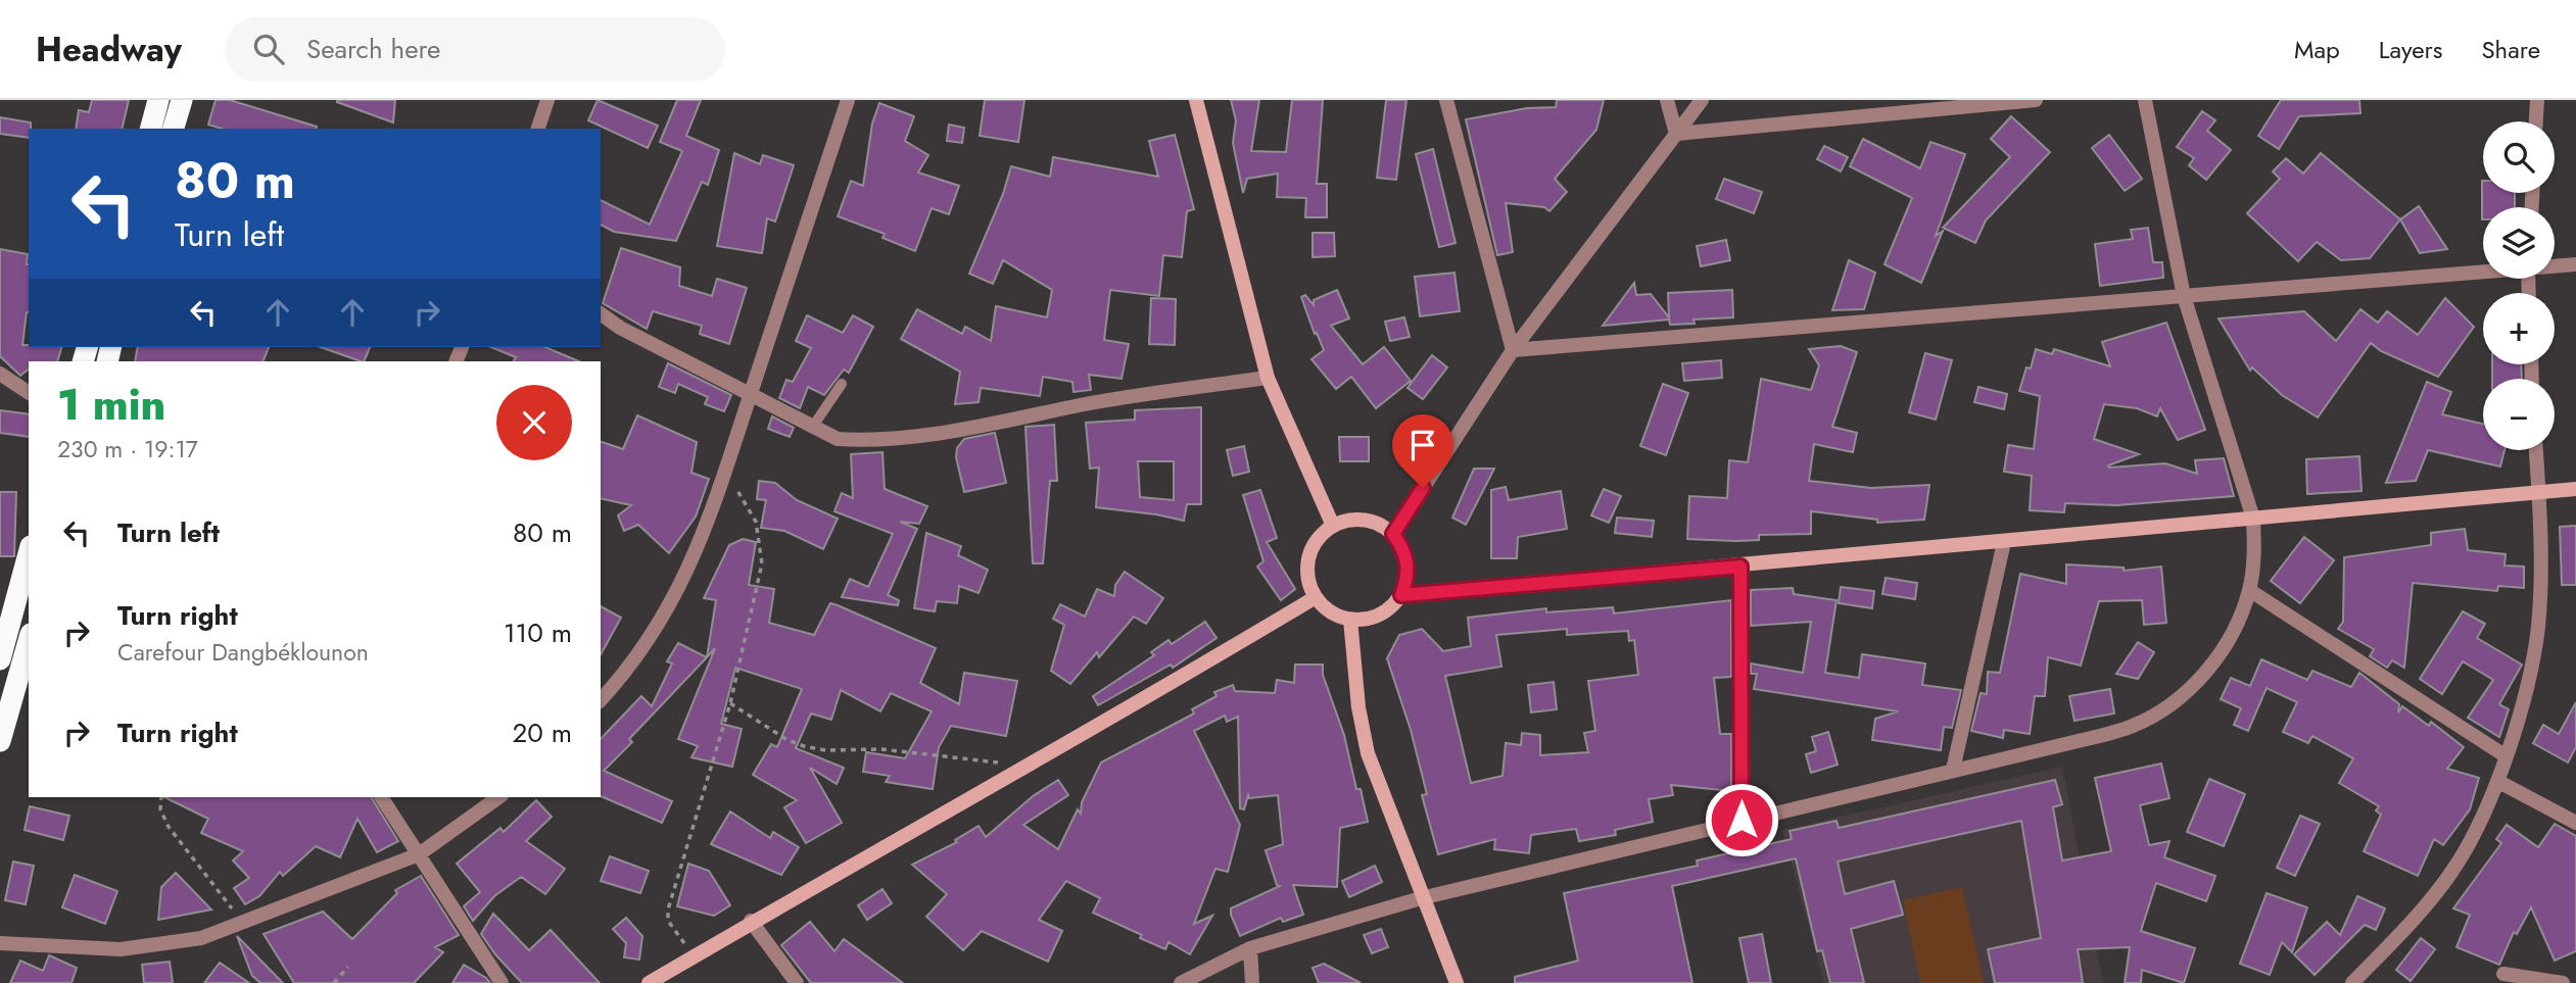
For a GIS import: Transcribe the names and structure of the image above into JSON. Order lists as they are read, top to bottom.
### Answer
{
  "page": {
    "header": "Headway",
    "search": "Search here",
    "nav": ["Map", "Layers", "Share"],
    "map_buttons": ["+", "−"],
    "turn": ["80 m", "Turn left"],
    "heading": ["1 min", "230 m · 19:17"],
    "list": [
      {
        "name": "Turn left",
        "value": "80 m"
      },
      {
        "name": "Turn right",
        "note": "Carefour Dangbéklounon",
        "value": "110 m"
      },
      {
        "name": "Turn right",
        "value": "20 m"
      }
    ]
  }
}
